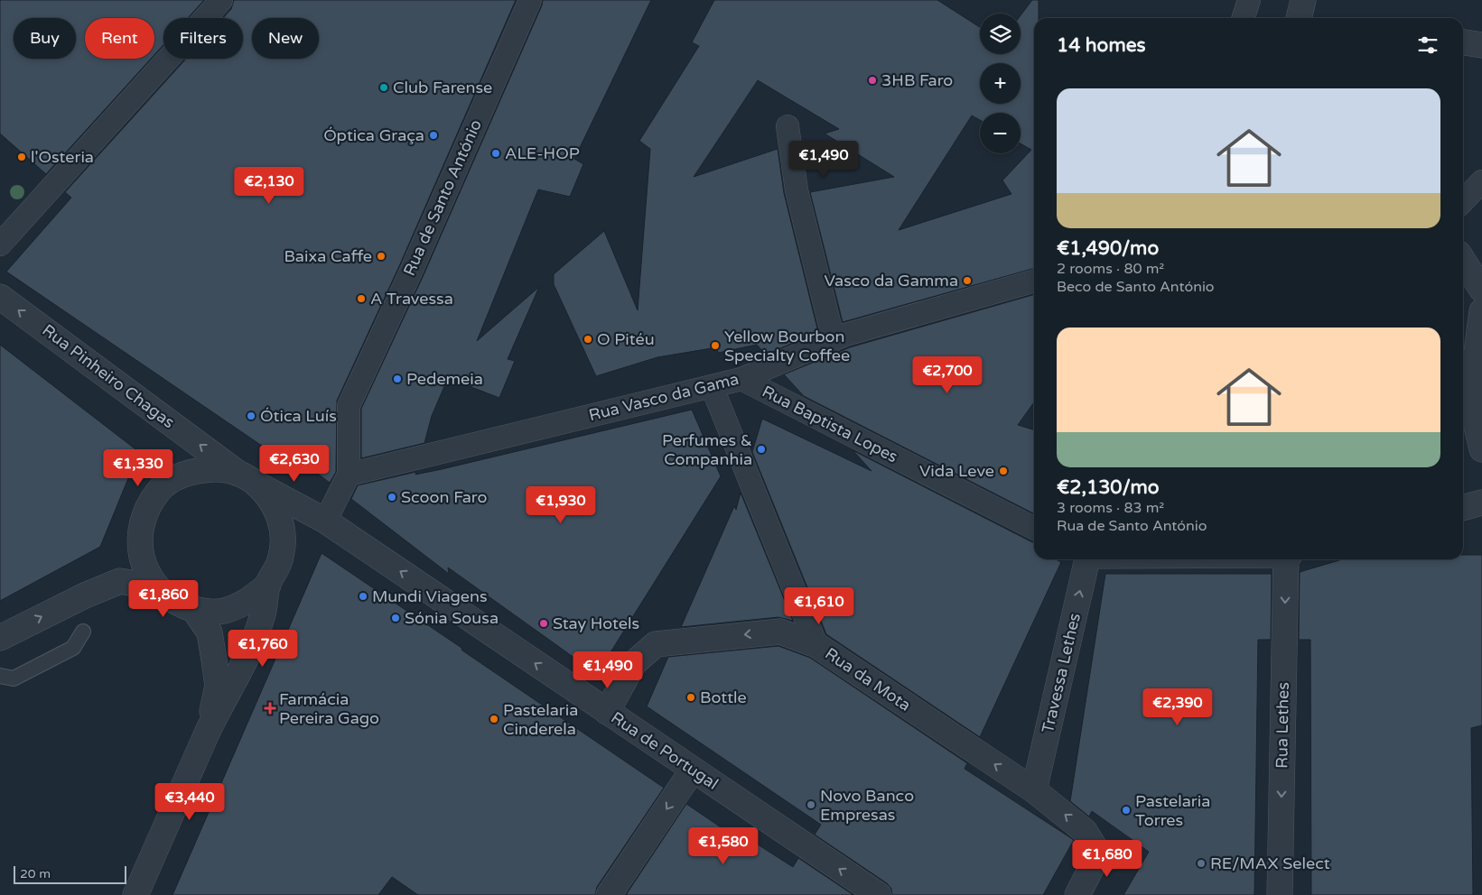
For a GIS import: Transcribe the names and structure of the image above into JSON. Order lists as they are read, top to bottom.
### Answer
{
  "streets": {
    "street": [
      "Rua de Santo António",
      "Rua Pinheiro Chagas",
      "Rua Vasco da Gama",
      "Rua Baptista Lopes",
      "Travessa Lethes",
      "Rua da Mota",
      "Rua Lethes",
      "Rua de Portugal"
    ]
  },
  "crossings": [
    ["Rua de Santo António", "Rua Vasco da Gama"],
    ["Rua Pinheiro Chagas", "Rua de Portugal"],
    ["Rua Vasco da Gama", "Rua Baptista Lopes"],
    ["Travessa Lethes", "Rua da Mota"],
    ["Rua da Mota", "Rua de Portugal"]
  ],
  "one_way": [
    "Rua Pinheiro Chagas",
    "Travessa Lethes",
    "Rua Lethes",
    "Rua de Portugal"
  ],
  "places": {
    "other": [
      "3HB Faro",
      "Club Farense",
      "Óptica Graça",
      "ALE-HOP",
      "l'Osteria",
      "Baixa Caffe",
      "Vasco da Gamma",
      "A Travessa",
      "O Pitéu",
      "Yellow Bourbon Specialty Coffee",
      "Pedemeia",
      "Ótica Luís",
      "Perfumes & Companhia",
      "Vida Leve",
      "Scoon Faro",
      "Mundi Viagens",
      "Sónia Sousa",
      "Stay Hotels",
      "Bottle",
      "Pastelaria Cinderela",
      "Novo Banco Empresas",
      "Pastelaria Torres",
      "RE/MAX Select"
    ],
    "health": ["Farmácia Pereira Gago"]
  },
  "scale_bar": "20 m",
  "page": {
    "map_buttons": ["+", "−"],
    "chip": [
      "Buy",
      "Rent",
      "Filters",
      "New"
    ],
    "heading": "14 homes",
    "list": [
      {
        "name": "€1,490/mo",
        "note": "2 rooms · 80 m² · Beco de Santo António"
      },
      {
        "name": "€2,130/mo",
        "note": "3 rooms · 83 m² · Rua de Santo António"
      }
    ],
    "price": [
      "€1,490",
      "€2,130",
      "€2,700",
      "€2,630",
      "€1,330",
      "€1,930",
      "€1,860",
      "€1,610",
      "€1,760",
      "€1,490",
      "€2,390",
      "€3,440",
      "€1,580",
      "€1,680"
    ],
    "scale": "20 m"
  }
}
